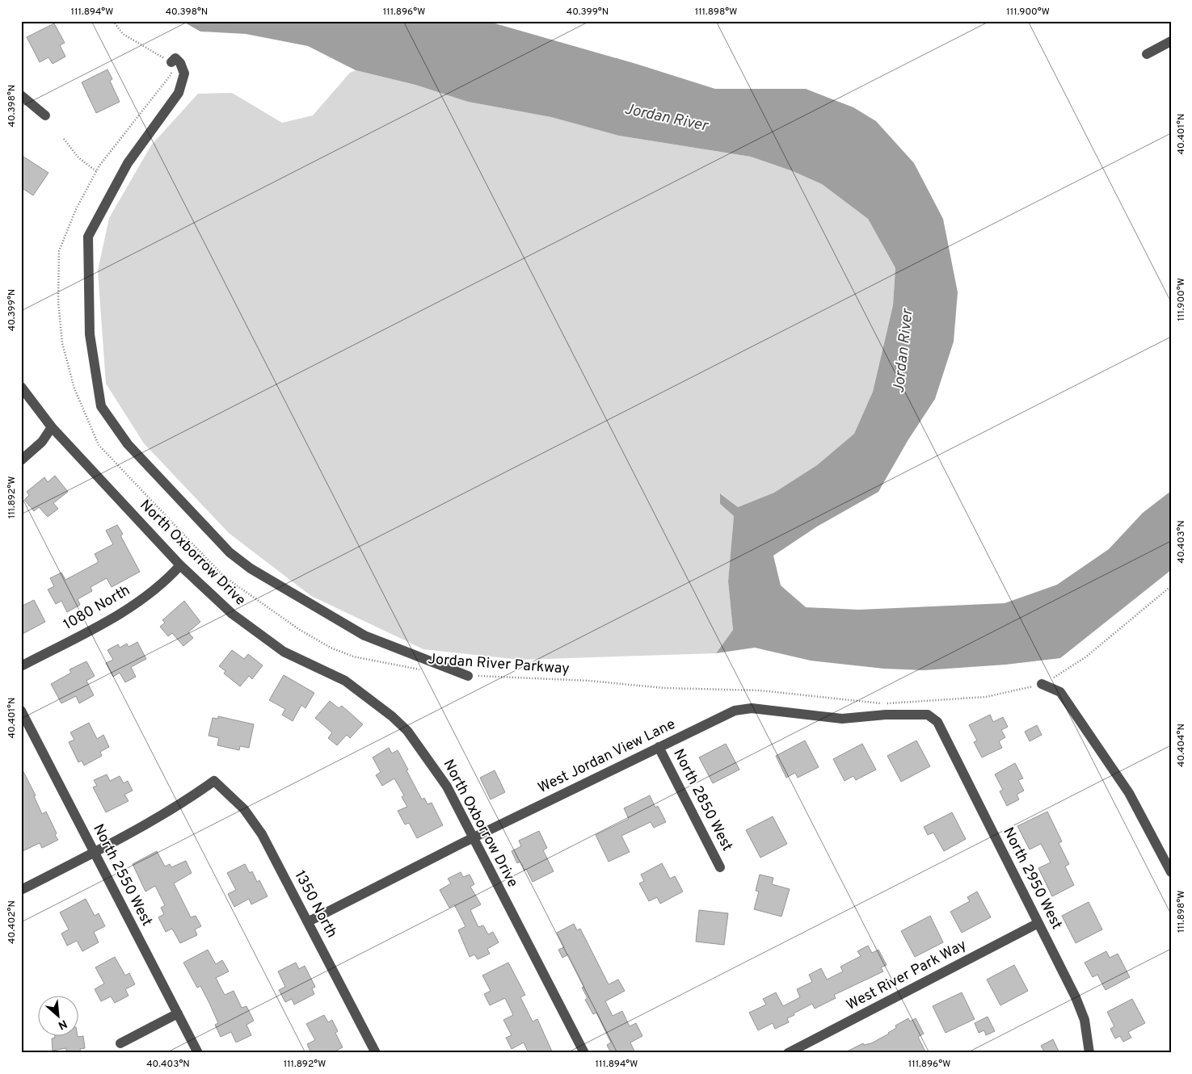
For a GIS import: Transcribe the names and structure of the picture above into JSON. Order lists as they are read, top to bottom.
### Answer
{
  "streets": {
    "street": [
      "North Oxborrow Drive",
      "1080 North",
      "West Jordan View Lane",
      "North 2850 West",
      "North 2550 West",
      "North 2950 West",
      "1350 North",
      "West River Park Way"
    ],
    "path": ["Jordan River Parkway"]
  },
  "crossings": [
    ["North Oxborrow Drive", "1080 North"],
    ["North Oxborrow Drive", "West Jordan View Lane"],
    ["West Jordan View Lane", "North 2850 West"],
    ["West Jordan View Lane", "North 2950 West"],
    ["West Jordan View Lane", "1350 North"],
    ["North 2550 West", "1350 North"],
    ["North 2950 West", "West River Park Way"]
  ],
  "water": ["Jordan River"],
  "north": "bottom right",
  "coordinates": [
    "111.894°W",
    "40.398°N",
    "111.896°W",
    "40.399°N",
    "111.898°W",
    "111.900°W",
    "40.401°N",
    "111.892°W",
    "40.403°N",
    "40.404°N",
    "40.402°N"
  ]
}
